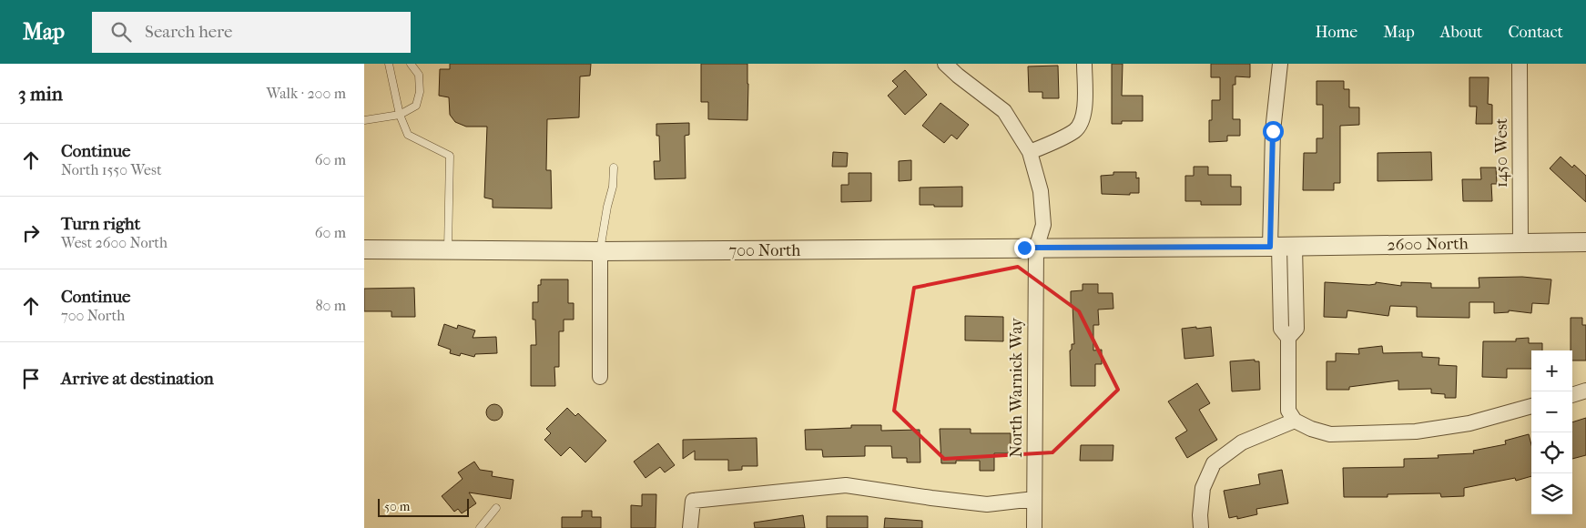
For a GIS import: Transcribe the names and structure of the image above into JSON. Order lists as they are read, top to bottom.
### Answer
{
  "streets": {
    "street": [
      "1450 West",
      "2600 North",
      "700 North",
      "North Warnick Way"
    ]
  },
  "crossings": [
    ["1450 West", "2600 North"],
    ["2600 North", "700 North"],
    ["700 North", "North Warnick Way"]
  ],
  "scale_bar": "50 m",
  "page": {
    "header": "Map",
    "search": "Search here",
    "nav": [
      "Home",
      "Map",
      "About",
      "Contact"
    ],
    "heading": ["3 min", "Walk · 200 m"],
    "list": [
      ["Continue", "North 1550 West", "60 m"],
      ["Turn right", "West 2600 North", "60 m"],
      ["Continue", "700 North", "80 m"],
      "Arrive at destination"
    ],
    "map_buttons": ["+", "−"],
    "scale": "50 m"
  }
}
